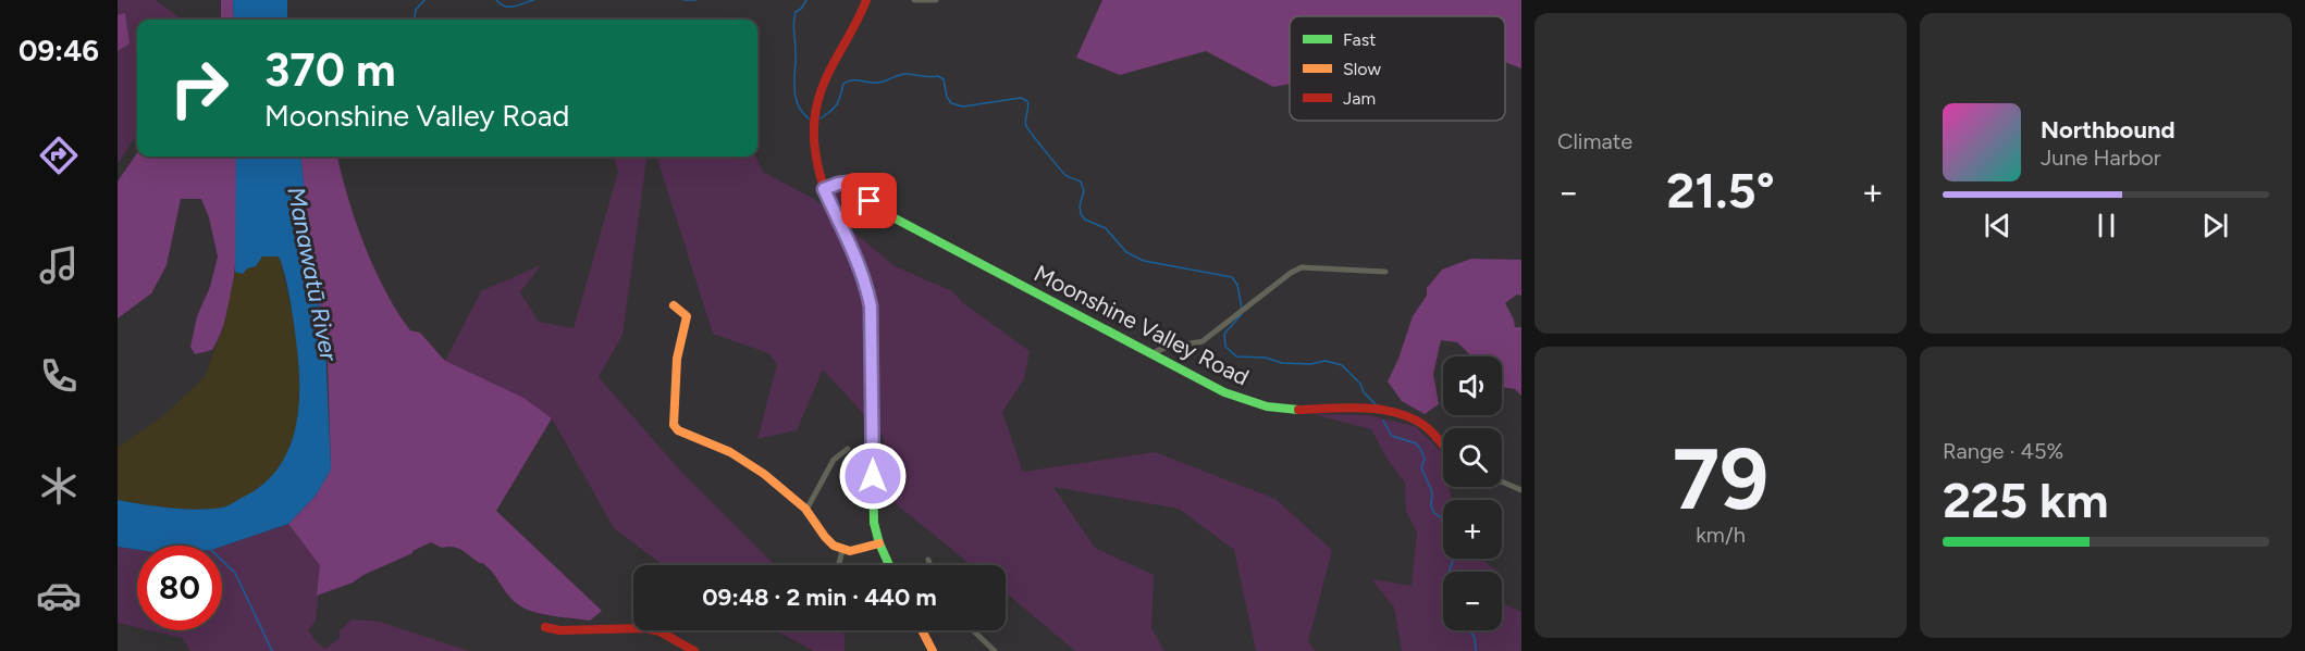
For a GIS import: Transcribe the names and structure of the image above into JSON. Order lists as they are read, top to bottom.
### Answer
{
  "streets": {
    "main road": ["Moonshine Valley Road"]
  },
  "water": ["Manawatū River"],
  "legend": ["Fast", "Slow", "Jam"],
  "page": {
    "tabs": "09:46",
    "tile": [
      "Climate",
      ["79", "km/h"],
      ["Range · 45%", "225 km"]
    ],
    "turn": ["370 m", "Moonshine Valley Road"],
    "song": ["Northbound", "June Harbor"],
    "heat": ["−", "21.5°", "+"],
    "map_buttons": ["+", "−"],
    "limit": "80",
    "trip": "09:48 · 2 min · 440 m"
  }
}
